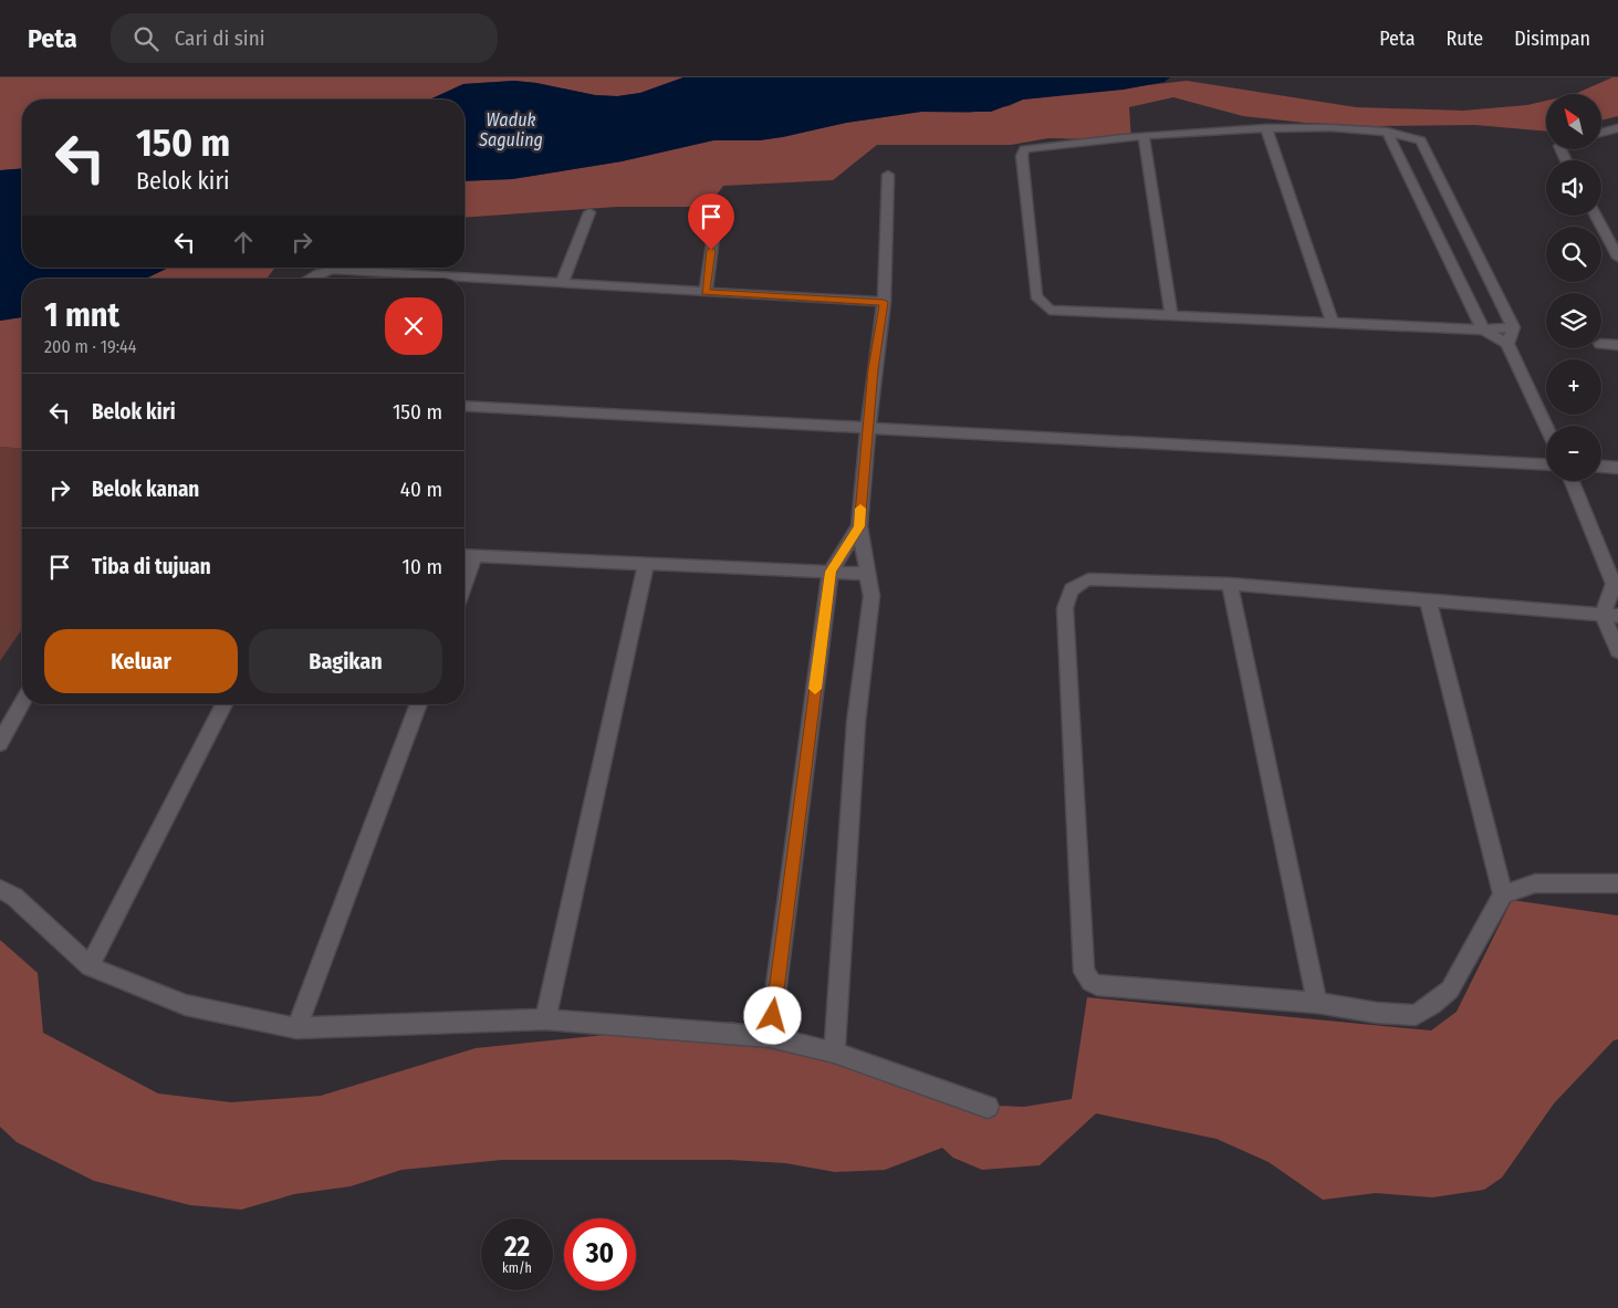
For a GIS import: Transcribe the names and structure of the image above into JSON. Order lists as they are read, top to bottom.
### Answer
{
  "water": ["Waduk Saguling"],
  "north": "top left",
  "page": {
    "header": "Peta",
    "search": "Cari di sini",
    "nav": ["Peta", "Rute", "Disimpan"],
    "map_buttons": ["+", "−"],
    "turn": ["150 m", "Belok kiri"],
    "heading": ["1 mnt", "200 m · 19:44"],
    "list": [
      {
        "name": "Belok kiri",
        "value": "150 m"
      },
      {
        "name": "Belok kanan",
        "value": "40 m"
      },
      {
        "name": "Tiba di tujuan",
        "value": "10 m"
      }
    ],
    "buttons": ["Keluar", "Bagikan"],
    "speed": "22 km/h",
    "limit": "30"
  }
}
